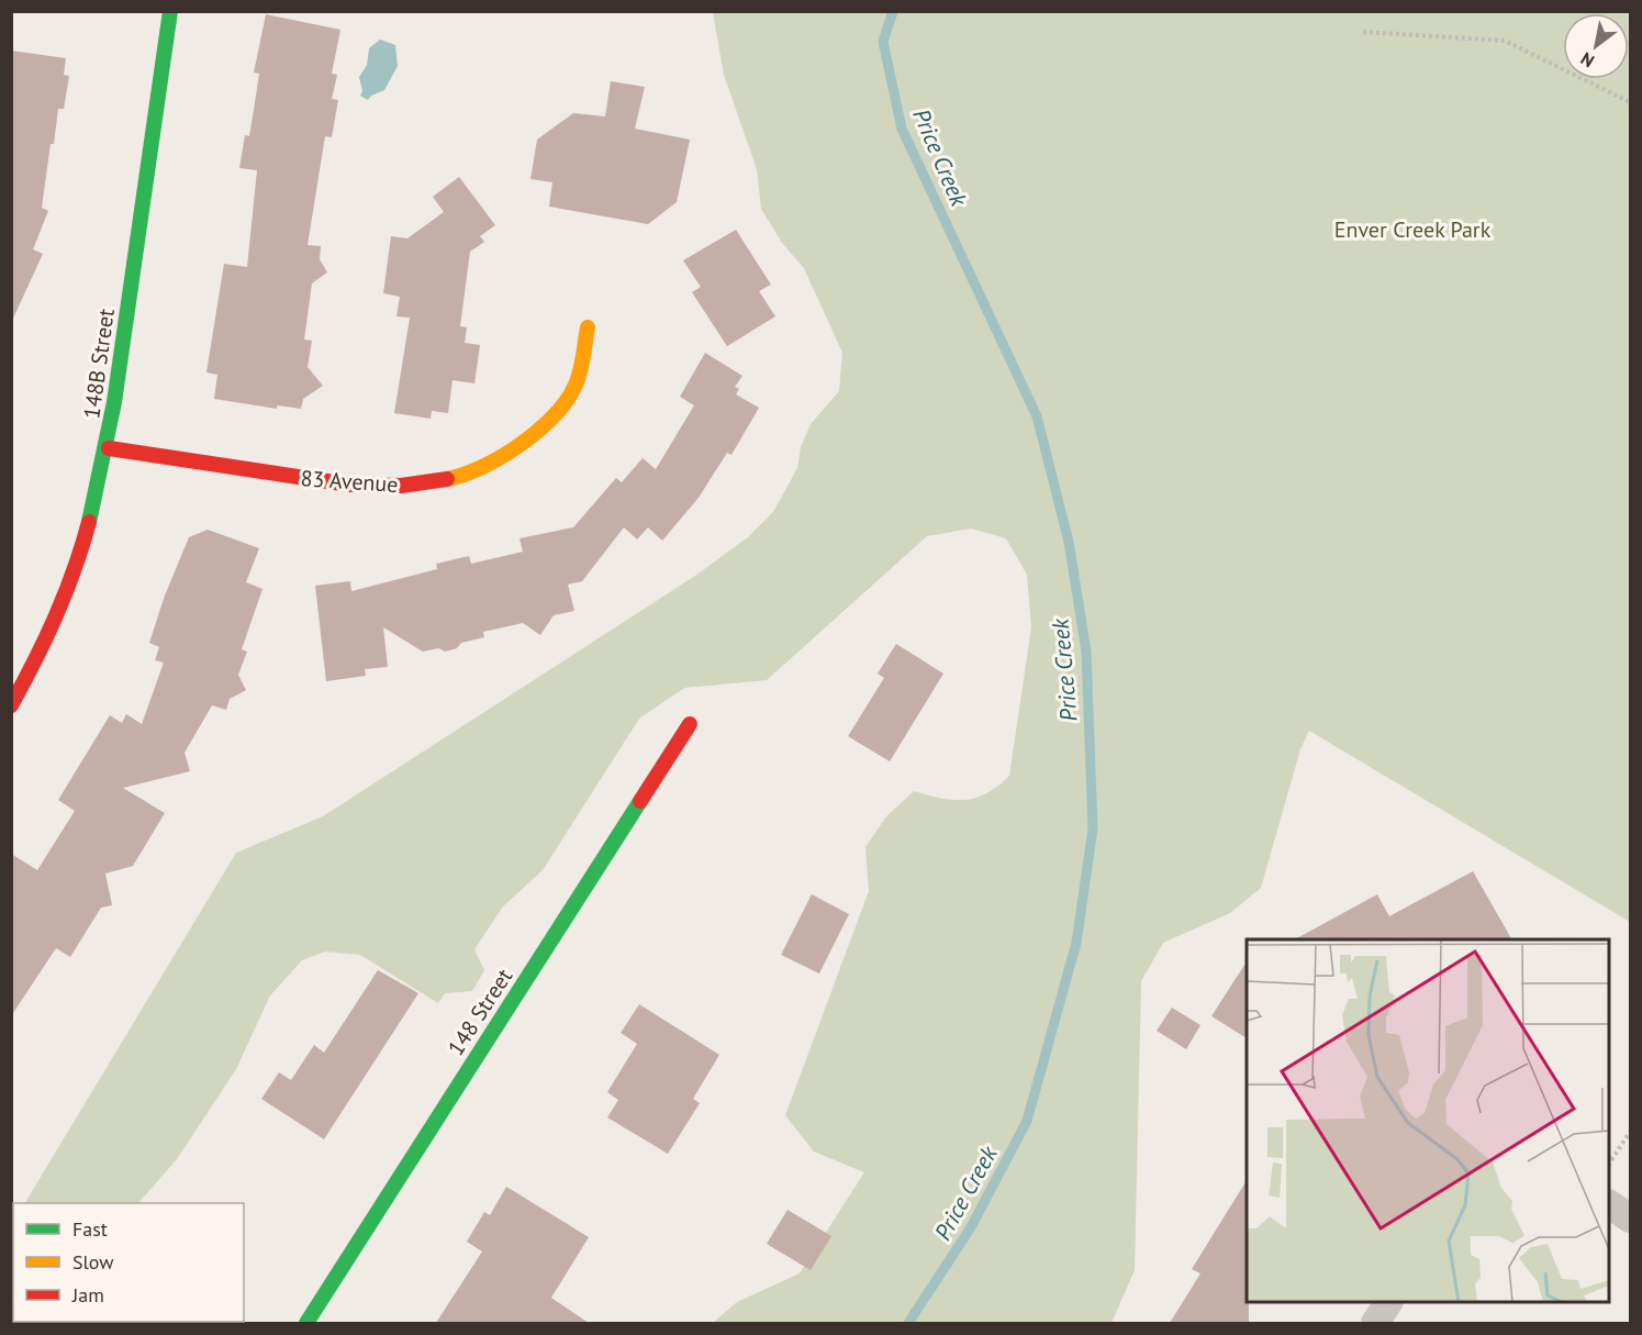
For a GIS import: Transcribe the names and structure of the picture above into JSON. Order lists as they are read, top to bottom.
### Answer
{
  "streets": {
    "street": ["148B Street", "83 Avenue", "148 Street"]
  },
  "crossings": [
    ["148B Street", "83 Avenue"]
  ],
  "water": ["Price Creek"],
  "parks": ["Enver Creek Park"],
  "legend": ["Fast", "Slow", "Jam"],
  "north": "bottom left"
}
